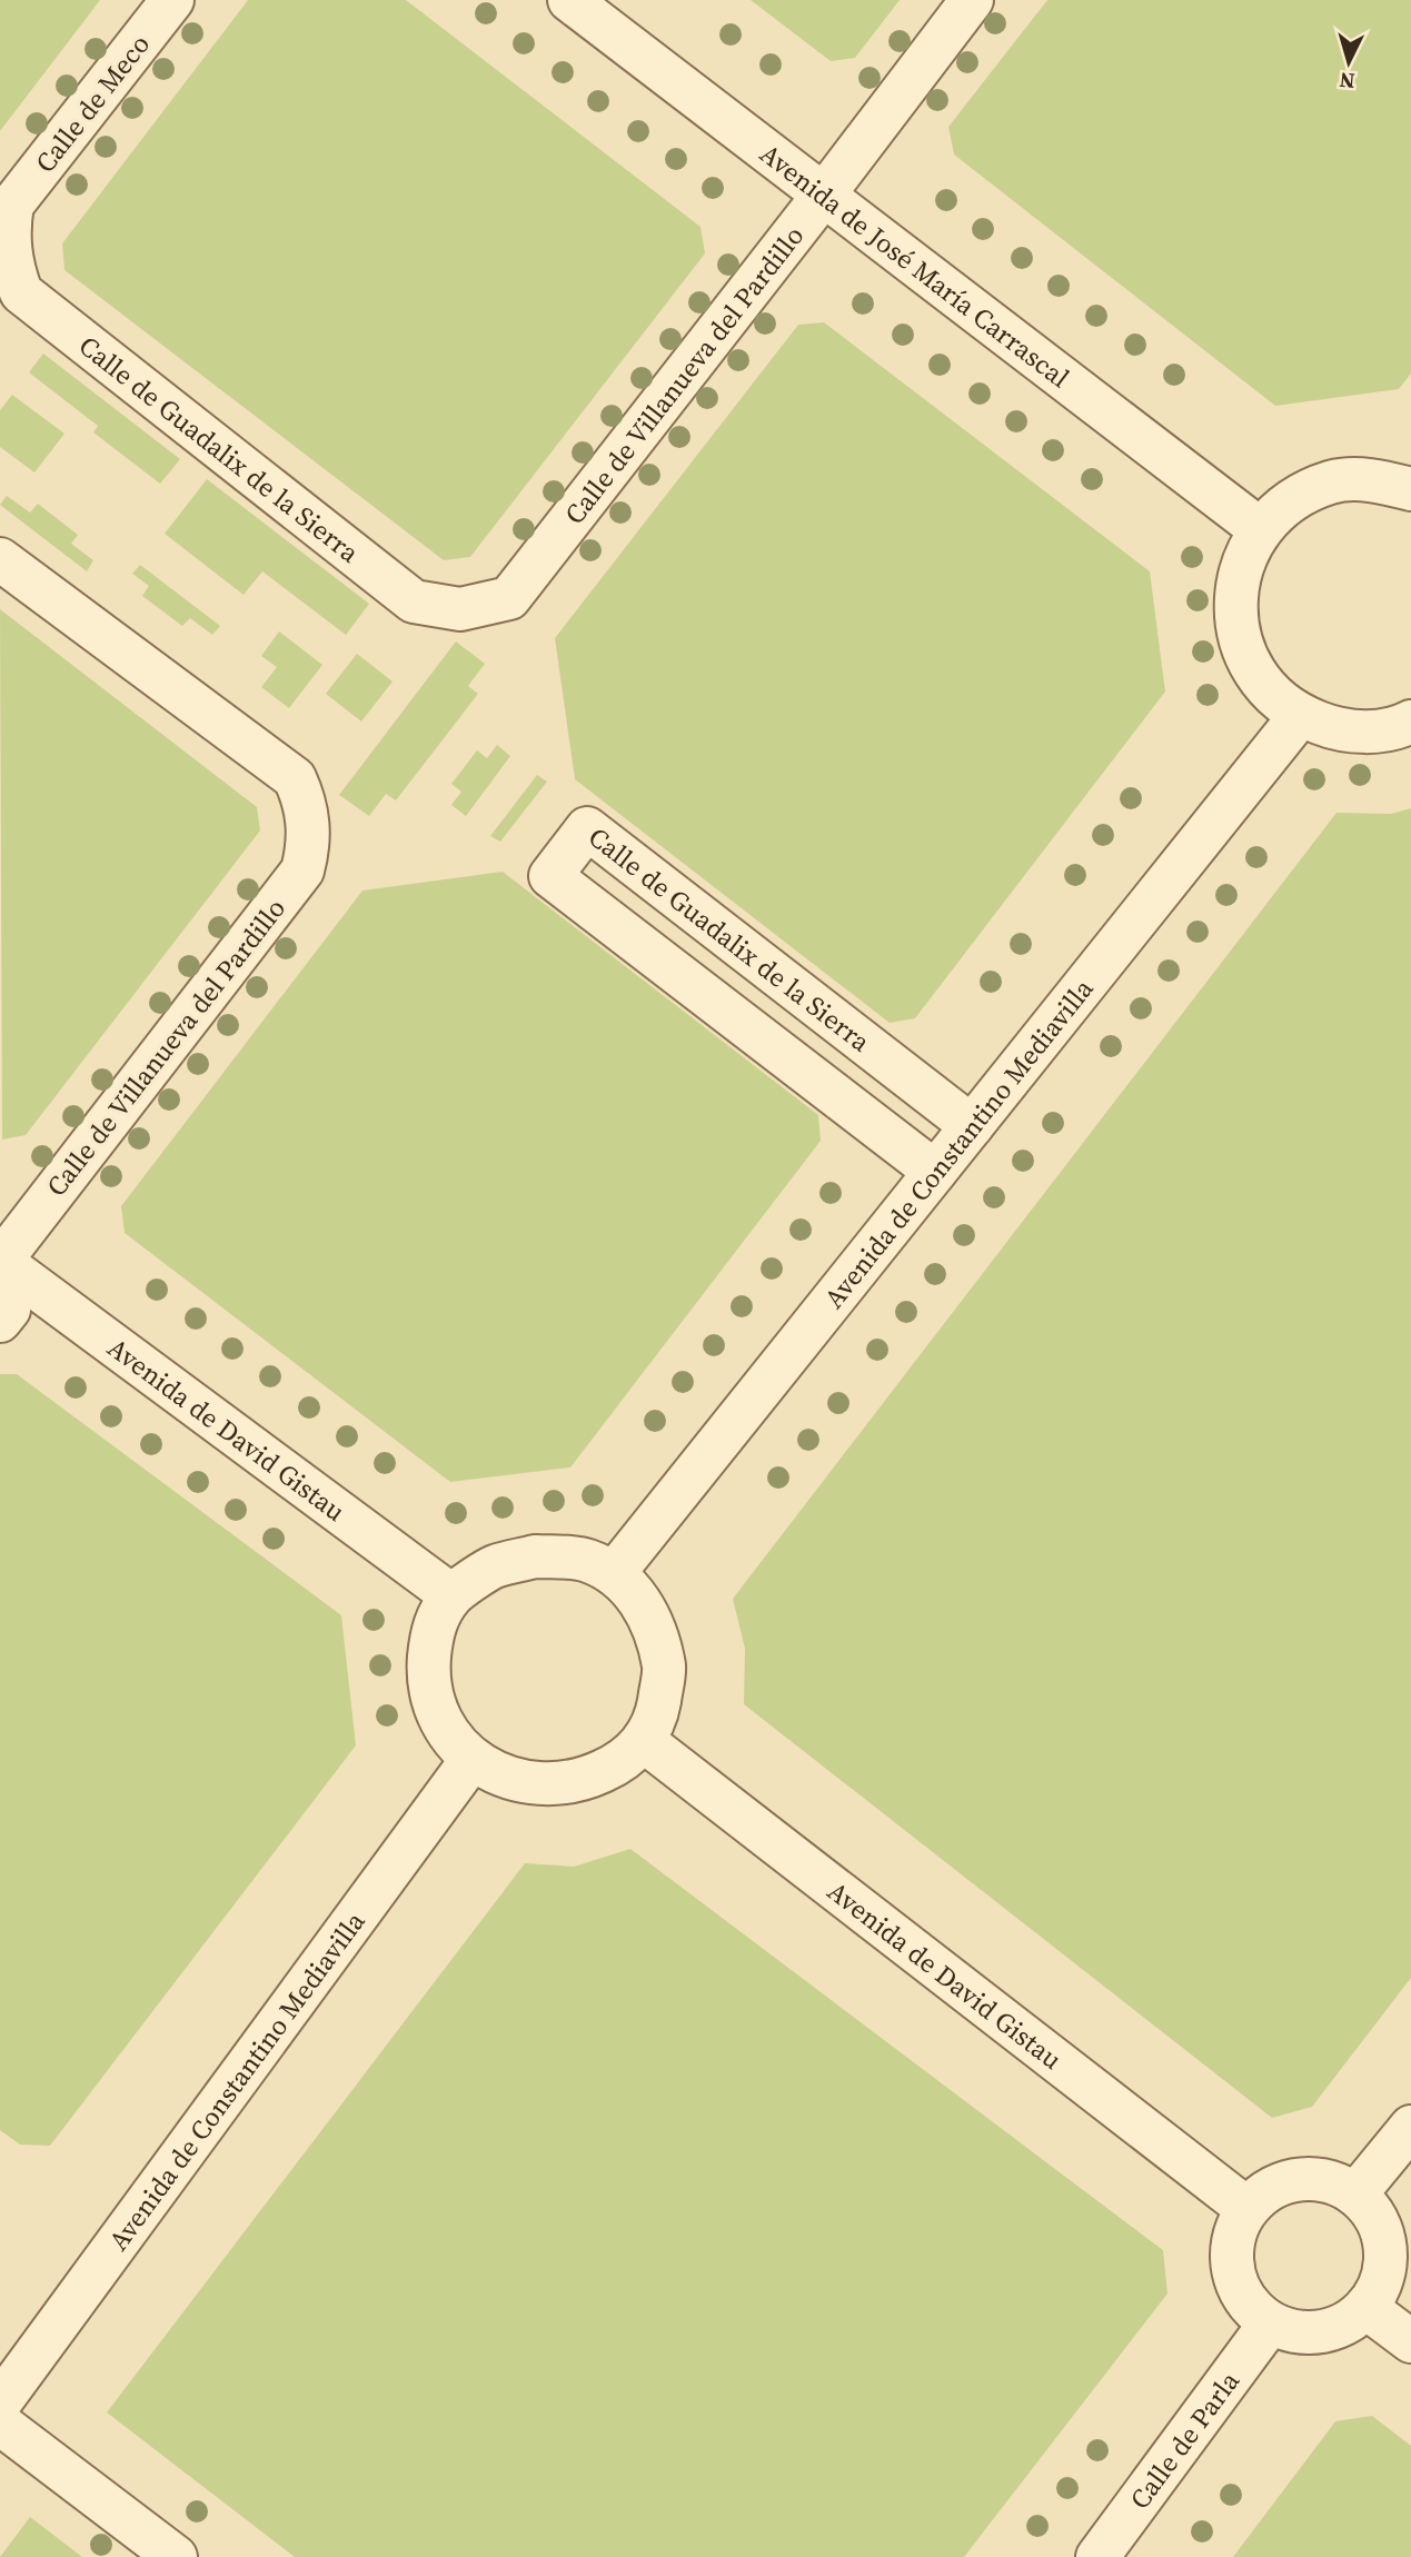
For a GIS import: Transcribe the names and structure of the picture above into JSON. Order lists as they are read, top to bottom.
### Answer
{
  "streets": {
    "street": [
      "Calle de Meco",
      "Avenida de José María Carrascal",
      "Calle de Villanueva del Pardillo",
      "Calle de Guadalix de la Sierra",
      "Avenida de Constantino Mediavilla",
      "Avenida de David Gistau",
      "Calle de Parla"
    ]
  },
  "crossings": [
    ["Calle de Meco", "Calle de Guadalix de la Sierra"],
    ["Avenida de José María Carrascal", "Calle de Villanueva del Pardillo"],
    ["Calle de Villanueva del Pardillo", "Calle de Guadalix de la Sierra"],
    ["Calle de Villanueva del Pardillo", "Avenida de David Gistau"],
    ["Calle de Guadalix de la Sierra", "Avenida de Constantino Mediavilla"],
    ["Avenida de Constantino Mediavilla", "Avenida de David Gistau"],
    ["Avenida de David Gistau", "Calle de Parla"]
  ],
  "north": "bottom"
}
